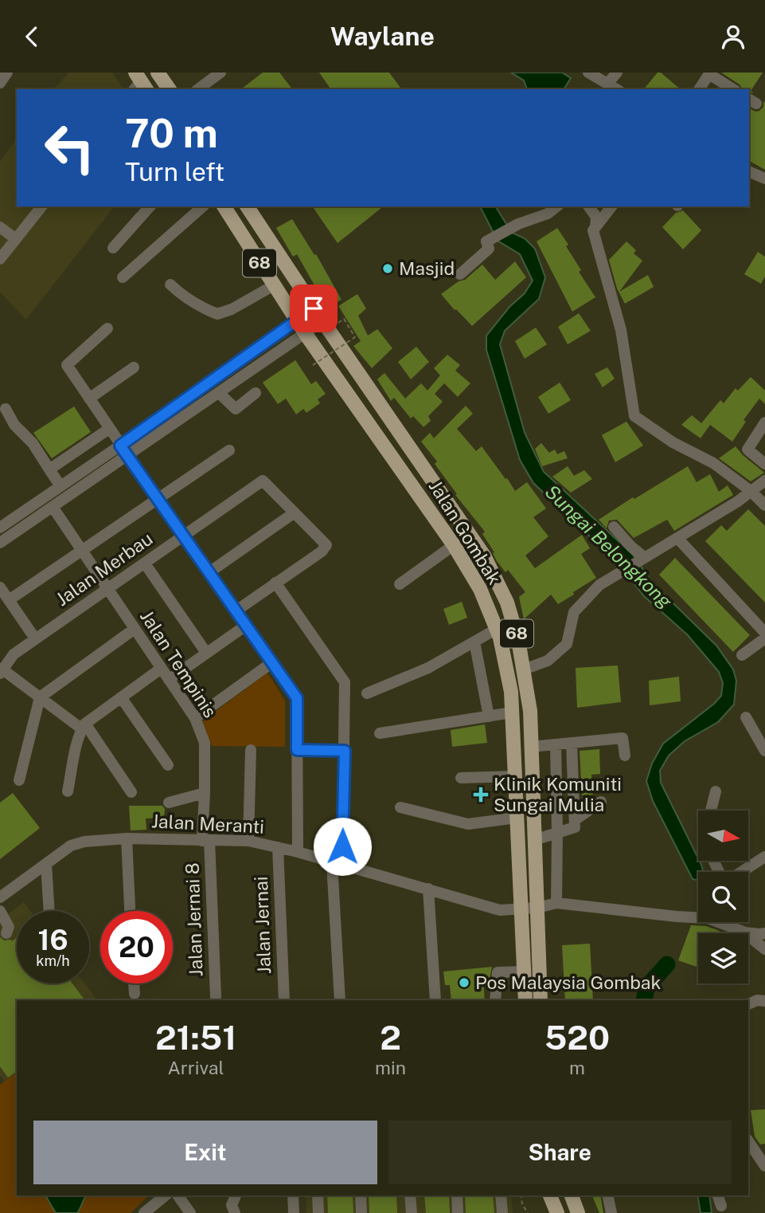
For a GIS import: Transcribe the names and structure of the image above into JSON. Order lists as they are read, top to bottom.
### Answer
{
  "streets": {
    "main road": ["68", "Jalan Gombak"],
    "street": [
      "Jalan Merbau",
      "Jalan Tempinis",
      "Jalan Meranti",
      "Jalan Jernai 8",
      "Jalan Jernai"
    ]
  },
  "crossings": [
    ["Jalan Gombak", "Jalan Meranti"],
    ["Jalan Merbau", "Jalan Tempinis"],
    ["Jalan Tempinis", "Jalan Meranti"],
    ["Jalan Tempinis", "Jalan Jernai 8"],
    ["Jalan Meranti", "Jalan Jernai 8"],
    ["Jalan Meranti", "Jalan Jernai"]
  ],
  "water": ["Sungai Belongkong"],
  "places": {
    "other": ["Masjid", "Pos Malaysia Gombak"],
    "health": ["Klinik Komuniti Sungai Mulia"]
  },
  "north": "right",
  "page": {
    "header": "Waylane",
    "turn": ["70 m", "Turn left"],
    "speed": "16 km/h",
    "limit": "20",
    "eta": [
      "21:51",
      "Arrival",
      "2",
      "min",
      "520",
      "m"
    ],
    "buttons": ["Exit", "Share"]
  }
}
